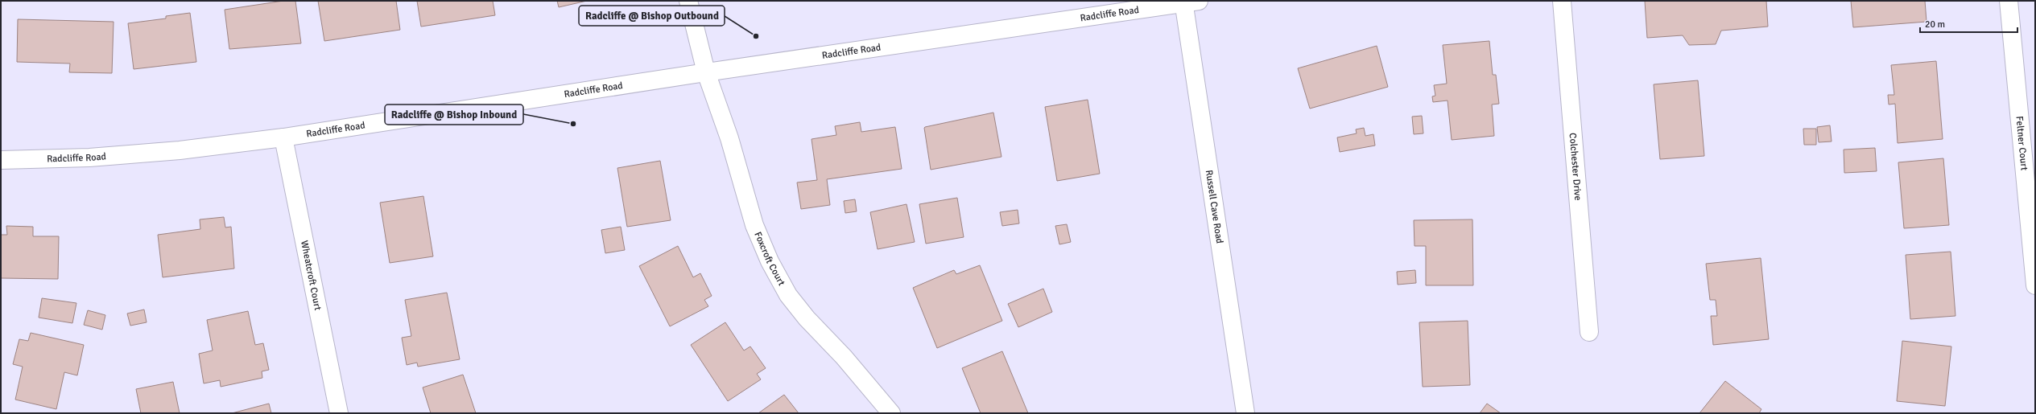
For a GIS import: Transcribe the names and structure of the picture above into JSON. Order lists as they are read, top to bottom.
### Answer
{
  "streets": {
    "street": [
      "Radcliffe Road",
      "Feltner Court",
      "Colchester Drive",
      "Russell Cave Road",
      "Foxcroft Court",
      "Wheatcroft Court"
    ]
  },
  "crossings": [
    ["Radcliffe Road", "Russell Cave Road"],
    ["Radcliffe Road", "Foxcroft Court"],
    ["Radcliffe Road", "Wheatcroft Court"]
  ],
  "places": ["Radcliffe @ Bishop Outbound", "Radcliffe @ Bishop Inbound"],
  "scale_bar": "20 m"
}
